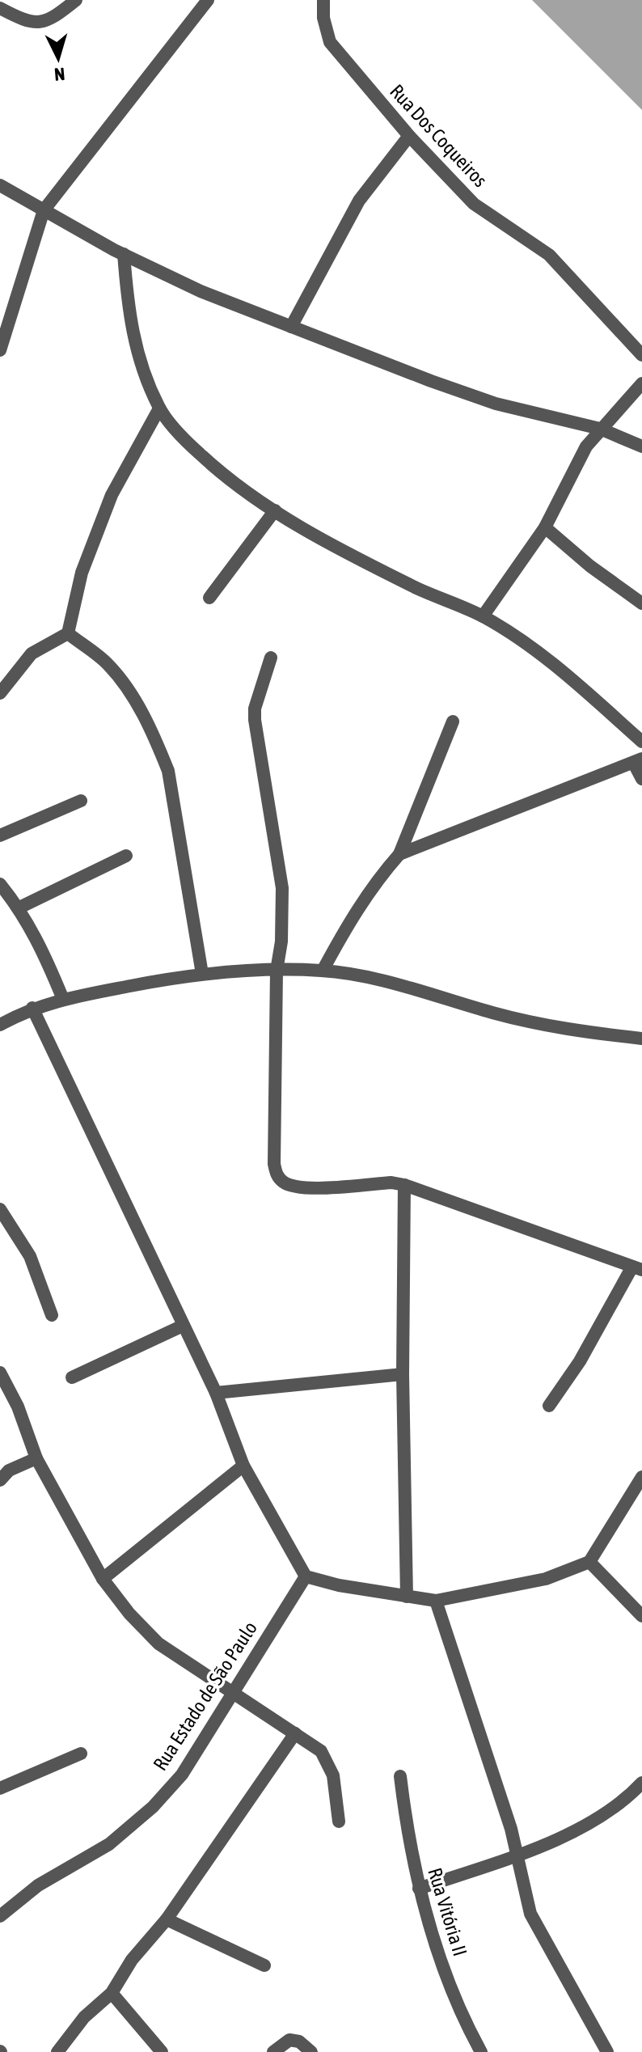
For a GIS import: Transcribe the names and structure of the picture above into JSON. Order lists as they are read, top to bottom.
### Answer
{
  "streets": {
    "street": ["Rua Dos Coqueiros", "Rua Estado de São Paulo", "Rua Vitória II"]
  },
  "north": "bottom"
}
